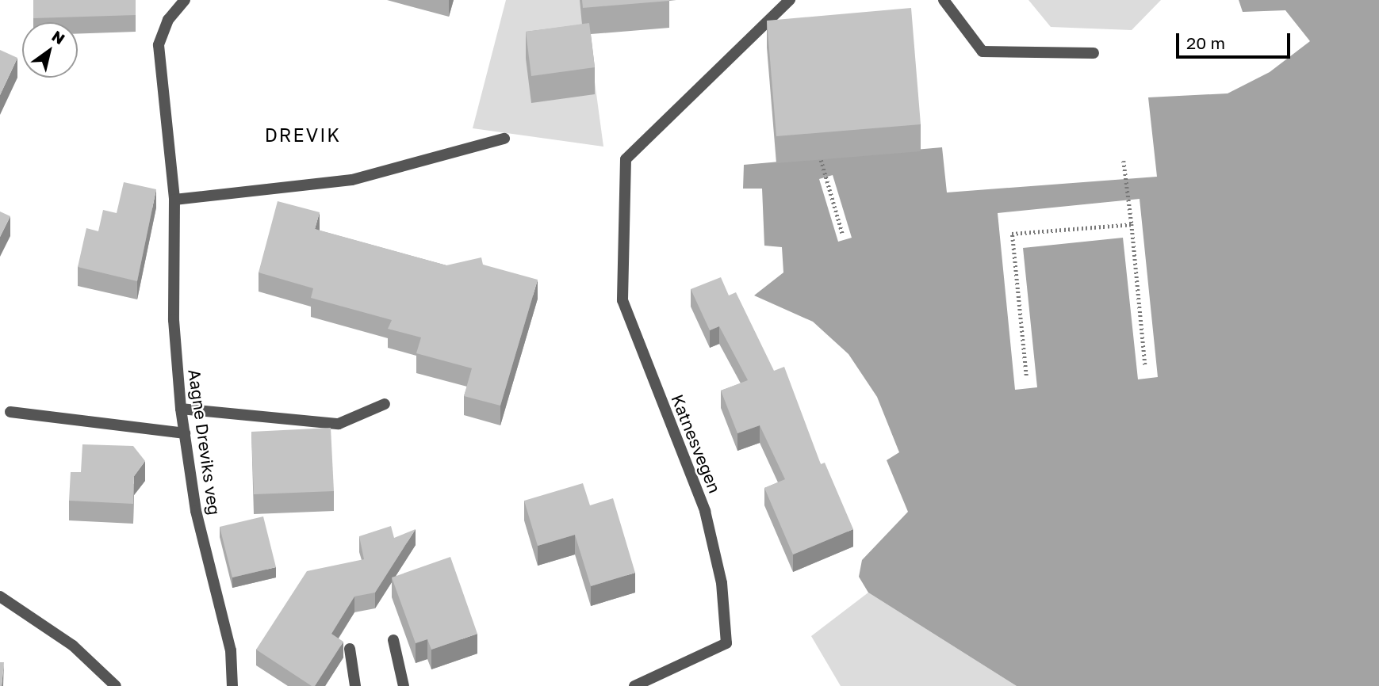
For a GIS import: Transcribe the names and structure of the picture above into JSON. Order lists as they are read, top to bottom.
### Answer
{
  "streets": {
    "street": ["Aagne Dreviks veg", "Katnesvegen"]
  },
  "districts": ["DREVIK"],
  "scale_bar": "20 m",
  "north": "top right"
}
